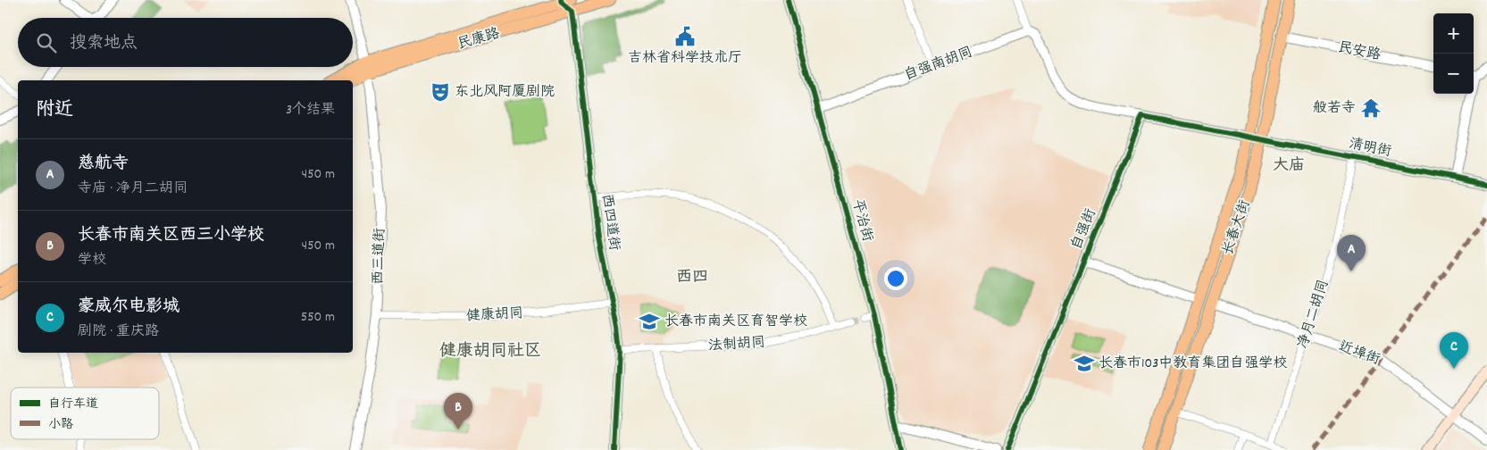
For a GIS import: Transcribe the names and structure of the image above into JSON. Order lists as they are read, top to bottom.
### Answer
{
  "streets": {
    "main road": ["民康路", "长春大街"],
    "street": [
      "民安路",
      "自强南胡同",
      "清明街",
      "平治街",
      "西四道街",
      "自强街",
      "西三道街",
      "净月二胡同",
      "健康胡同",
      "法制胡同",
      "近埠街"
    ]
  },
  "crossings": [
    ["民康路", "西四道街"],
    ["民康路", "西三道街"],
    ["民安路", "长春大街"],
    ["自强南胡同", "平治街"],
    ["清明街", "长春大街"],
    ["清明街", "净月二胡同"],
    ["西四道街", "健康胡同"],
    ["西四道街", "法制胡同"],
    ["长春大街", "近埠街"],
    ["西三道街", "健康胡同"],
    ["净月二胡同", "近埠街"]
  ],
  "districts": ["大庙", "西四", "健康胡同社区"],
  "places": {
    "public building": ["吉林省科学技术厅"],
    "theatre": ["东北风阿厦剧院"],
    "temple": ["般若寺"],
    "school or university": ["长春市南关区育智学校", "长春市103中教育集团自强学校"]
  },
  "legend": ["自行车道", "小路"],
  "page": {
    "map_buttons": ["+", "−"],
    "search": "搜索地点",
    "heading": ["附近", "3个结果"],
    "list": [
      {
        "mark": "A",
        "name": "慈航寺",
        "note": "寺庙 · 净月二胡同",
        "value": "450 m"
      },
      {
        "mark": "B",
        "name": "长春市南关区西三小学校",
        "note": "学校",
        "value": "450 m"
      },
      {
        "mark": "C",
        "name": "豪威尔电影城",
        "note": "剧院 · 重庆路",
        "value": "550 m"
      }
    ],
    "pins": ["A", "C", "B"]
  }
}
